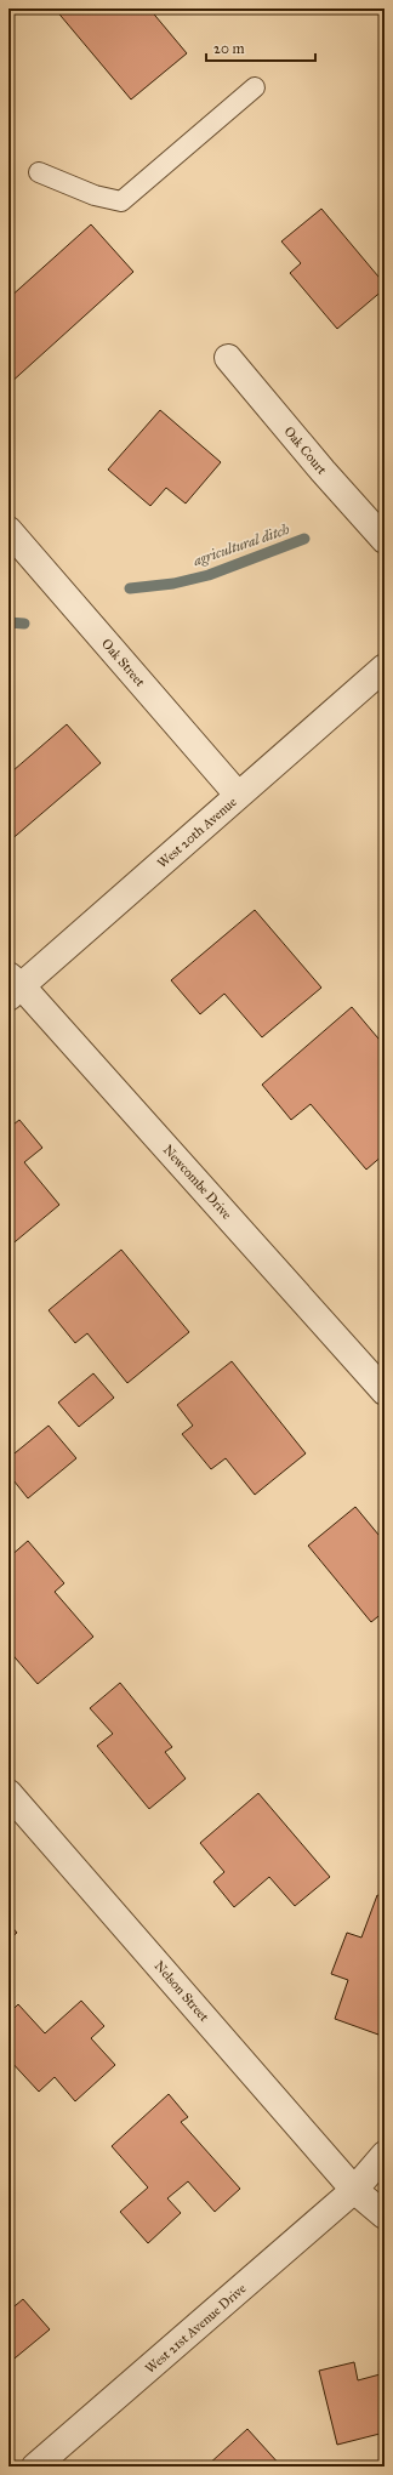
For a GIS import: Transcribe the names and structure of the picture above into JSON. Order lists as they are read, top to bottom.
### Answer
{
  "streets": {
    "street": [
      "Oak Court",
      "Oak Street",
      "West 20th Avenue",
      "Newcombe Drive",
      "Nelson Street",
      "West 21st Avenue Drive"
    ]
  },
  "crossings": [
    ["Oak Street", "West 20th Avenue"],
    ["West 20th Avenue", "Newcombe Drive"],
    ["Nelson Street", "West 21st Avenue Drive"]
  ],
  "water": ["agricultural ditch"],
  "scale_bar": "20 m"
}
